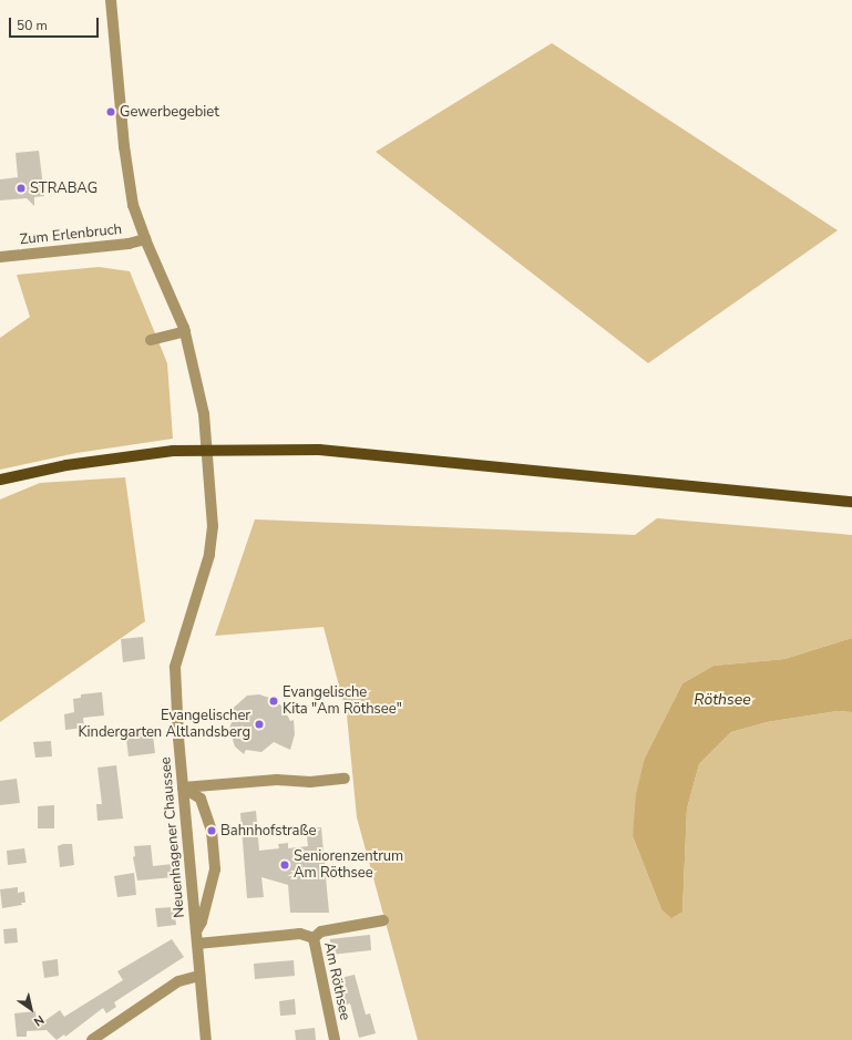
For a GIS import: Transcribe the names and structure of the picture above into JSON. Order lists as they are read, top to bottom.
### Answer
{
  "streets": {
    "street": ["Zum Erlenbruch", "Neuenhagener Chaussee", "Am Röthsee"]
  },
  "crossings": [
    ["Zum Erlenbruch", "Neuenhagener Chaussee"],
    ["Neuenhagener Chaussee", "Am Röthsee"]
  ],
  "water": ["Röthsee"],
  "places": [
    "Gewerbegebiet",
    "STRABAG",
    "Evangelische Kita \"Am Röthsee\"",
    "Evangelischer Kindergarten Altlandsberg",
    "Bahnhofstraße",
    "Seniorenzentrum Am Röthsee"
  ],
  "scale_bar": "50 m",
  "north": "bottom right"
}
